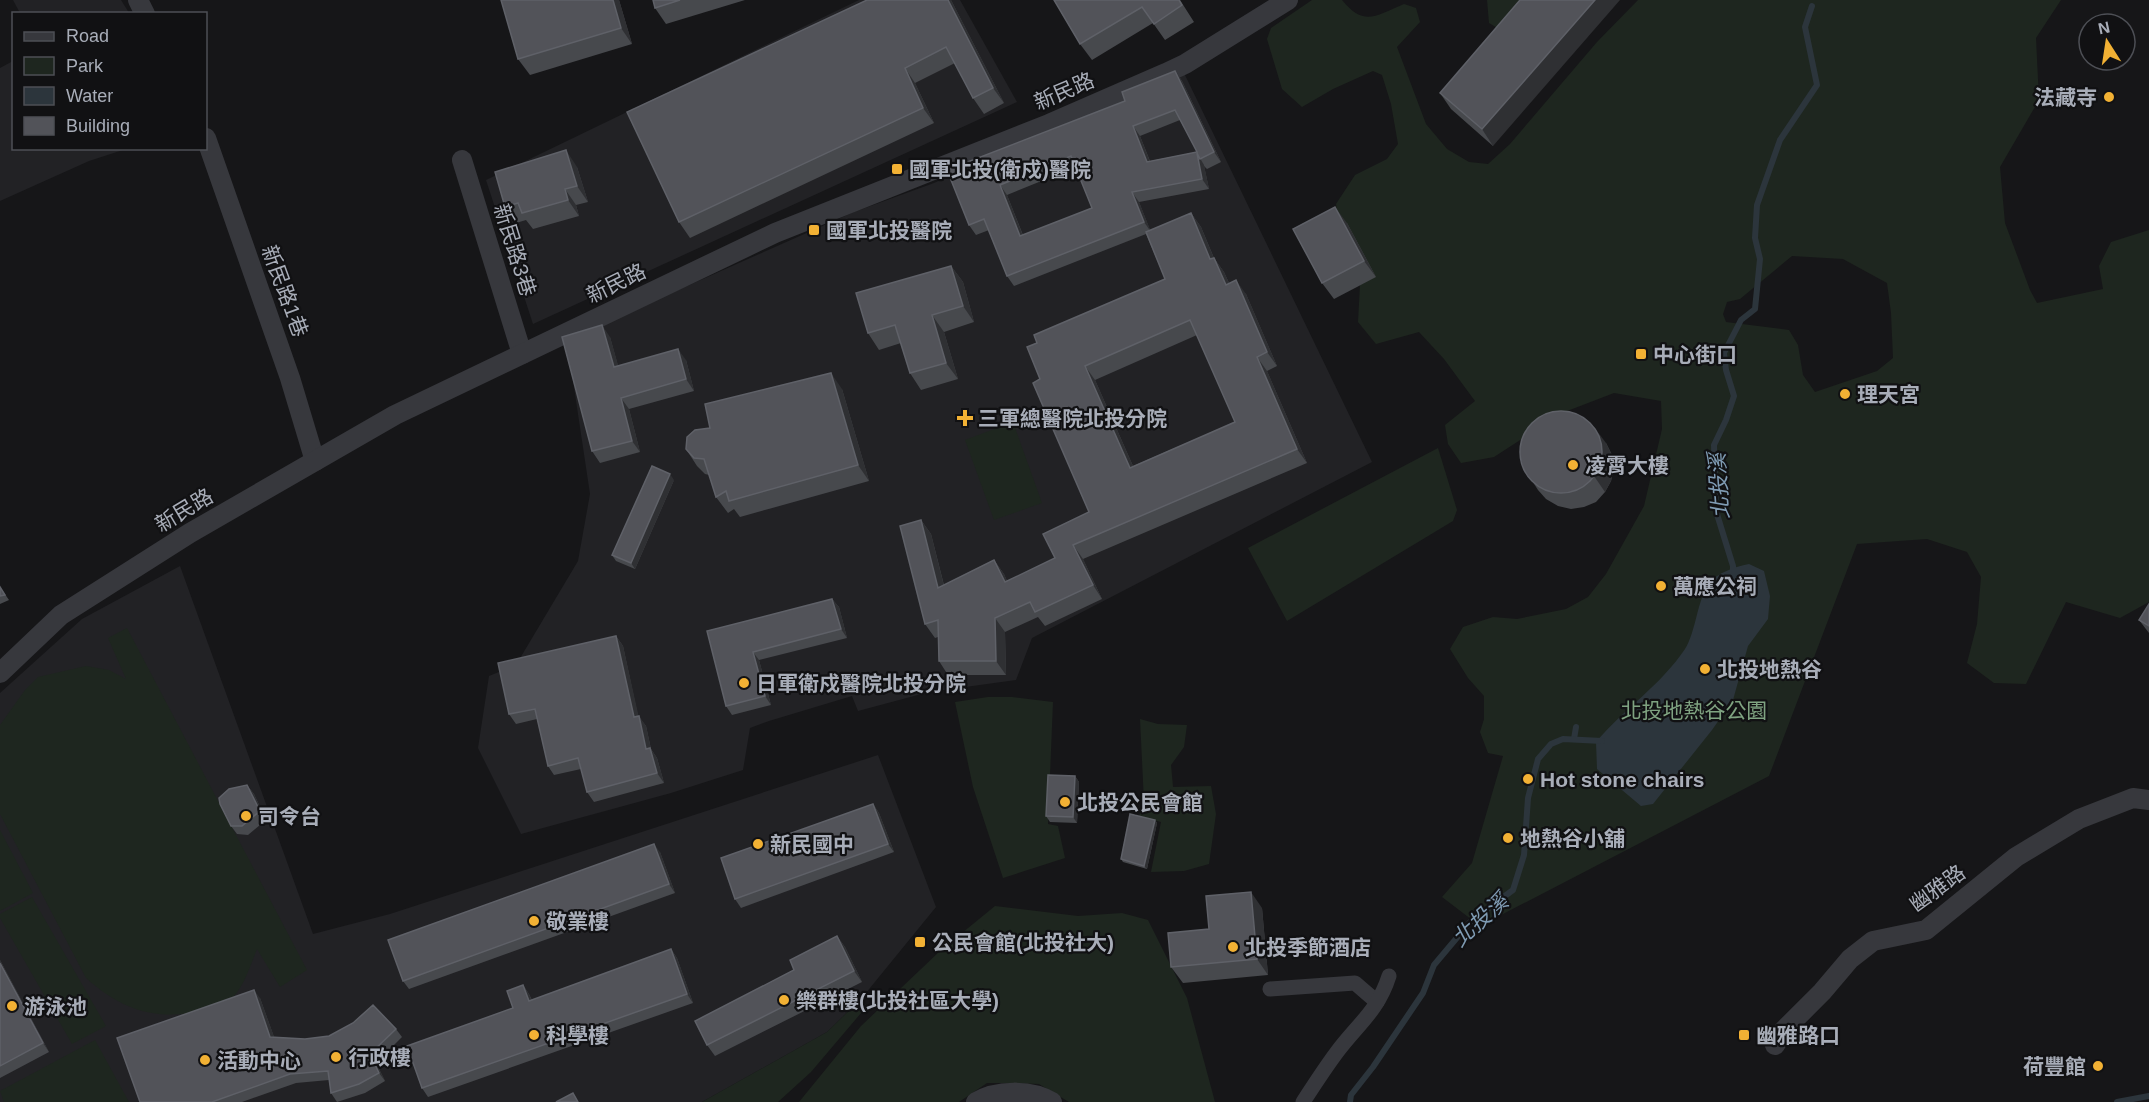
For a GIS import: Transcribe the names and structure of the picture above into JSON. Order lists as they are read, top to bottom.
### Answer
{
  "streets": {
    "street": [
      "新民路",
      "新民路3巷",
      "新民路1巷",
      "幽雅路"
    ]
  },
  "crossings": [
    ["新民路", "新民路3巷"],
    ["新民路", "新民路1巷"]
  ],
  "water": ["北投溪"],
  "parks": ["北投地熱谷公園"],
  "places": {
    "other": [
      "法藏寺",
      "理天宮",
      "凌霄大樓",
      "萬應公祠",
      "北投地熱谷",
      "日軍衛戍醫院北投分院",
      "Hot stone chairs",
      "北投公民會館",
      "司令台",
      "地熱谷小舖",
      "新民國中",
      "敬業樓",
      "北投季節酒店",
      "樂群樓(北投社區大學)",
      "游泳池",
      "科學樓",
      "行政樓",
      "活動中心",
      "荷豐館"
    ],
    "transit": [
      "國軍北投(衛戍)醫院",
      "國軍北投醫院",
      "中心街口",
      "公民會館(北投社大)",
      "幽雅路口"
    ],
    "health": ["三軍總醫院北投分院"]
  },
  "legend": [
    "Road",
    "Park",
    "Water",
    "Building"
  ],
  "north": "top"
}
